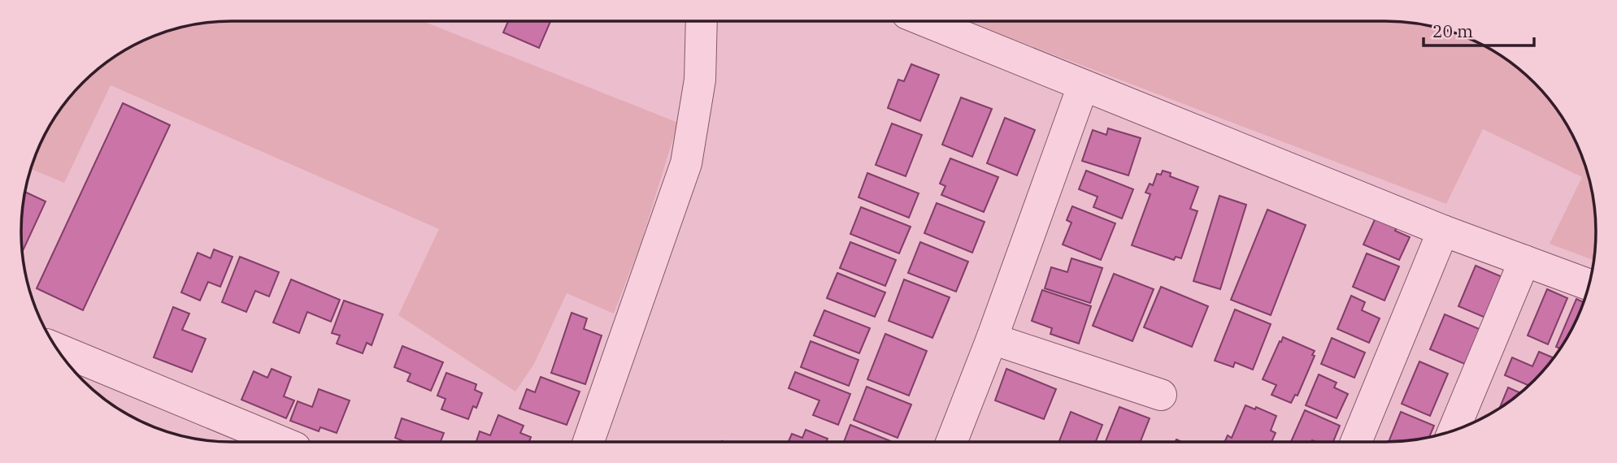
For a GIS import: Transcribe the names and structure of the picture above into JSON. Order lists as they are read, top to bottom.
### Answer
{
  "scale_bar": "20 m"
}
